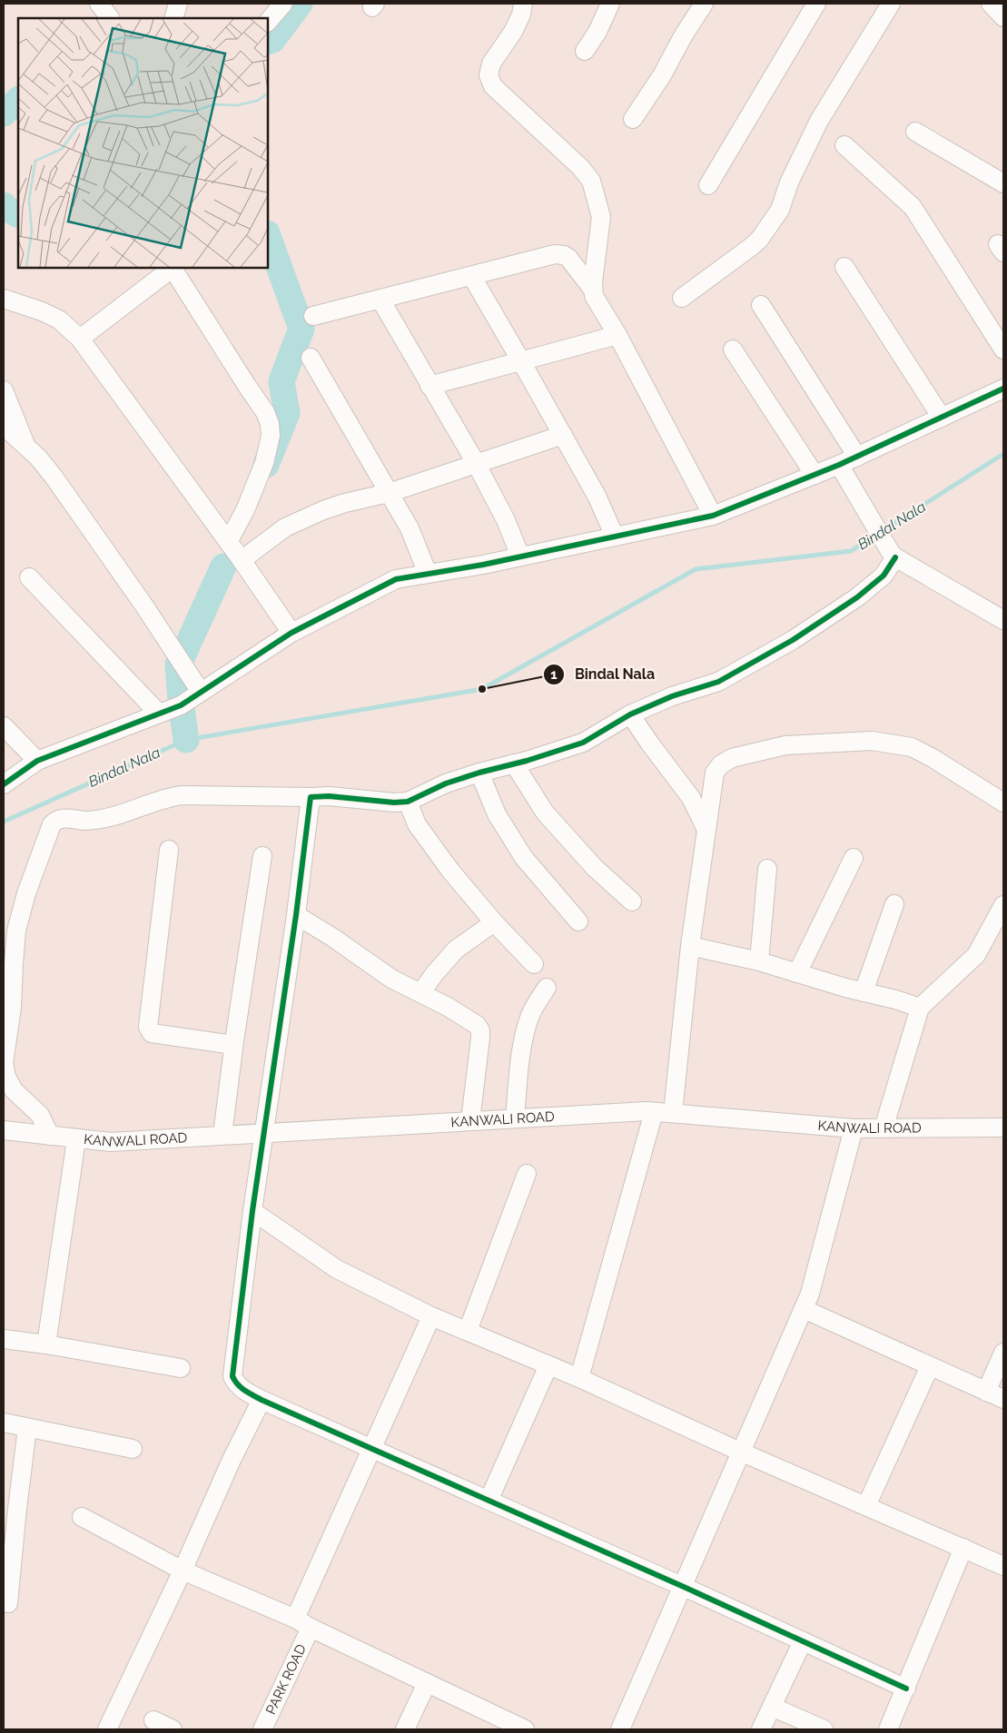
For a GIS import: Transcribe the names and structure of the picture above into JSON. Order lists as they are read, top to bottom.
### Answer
{
  "streets": {
    "street": ["KANWALI ROAD", "PARK ROAD"]
  },
  "water": ["Bindal Nala"],
  "places": ["Bindal Nala"]
}
